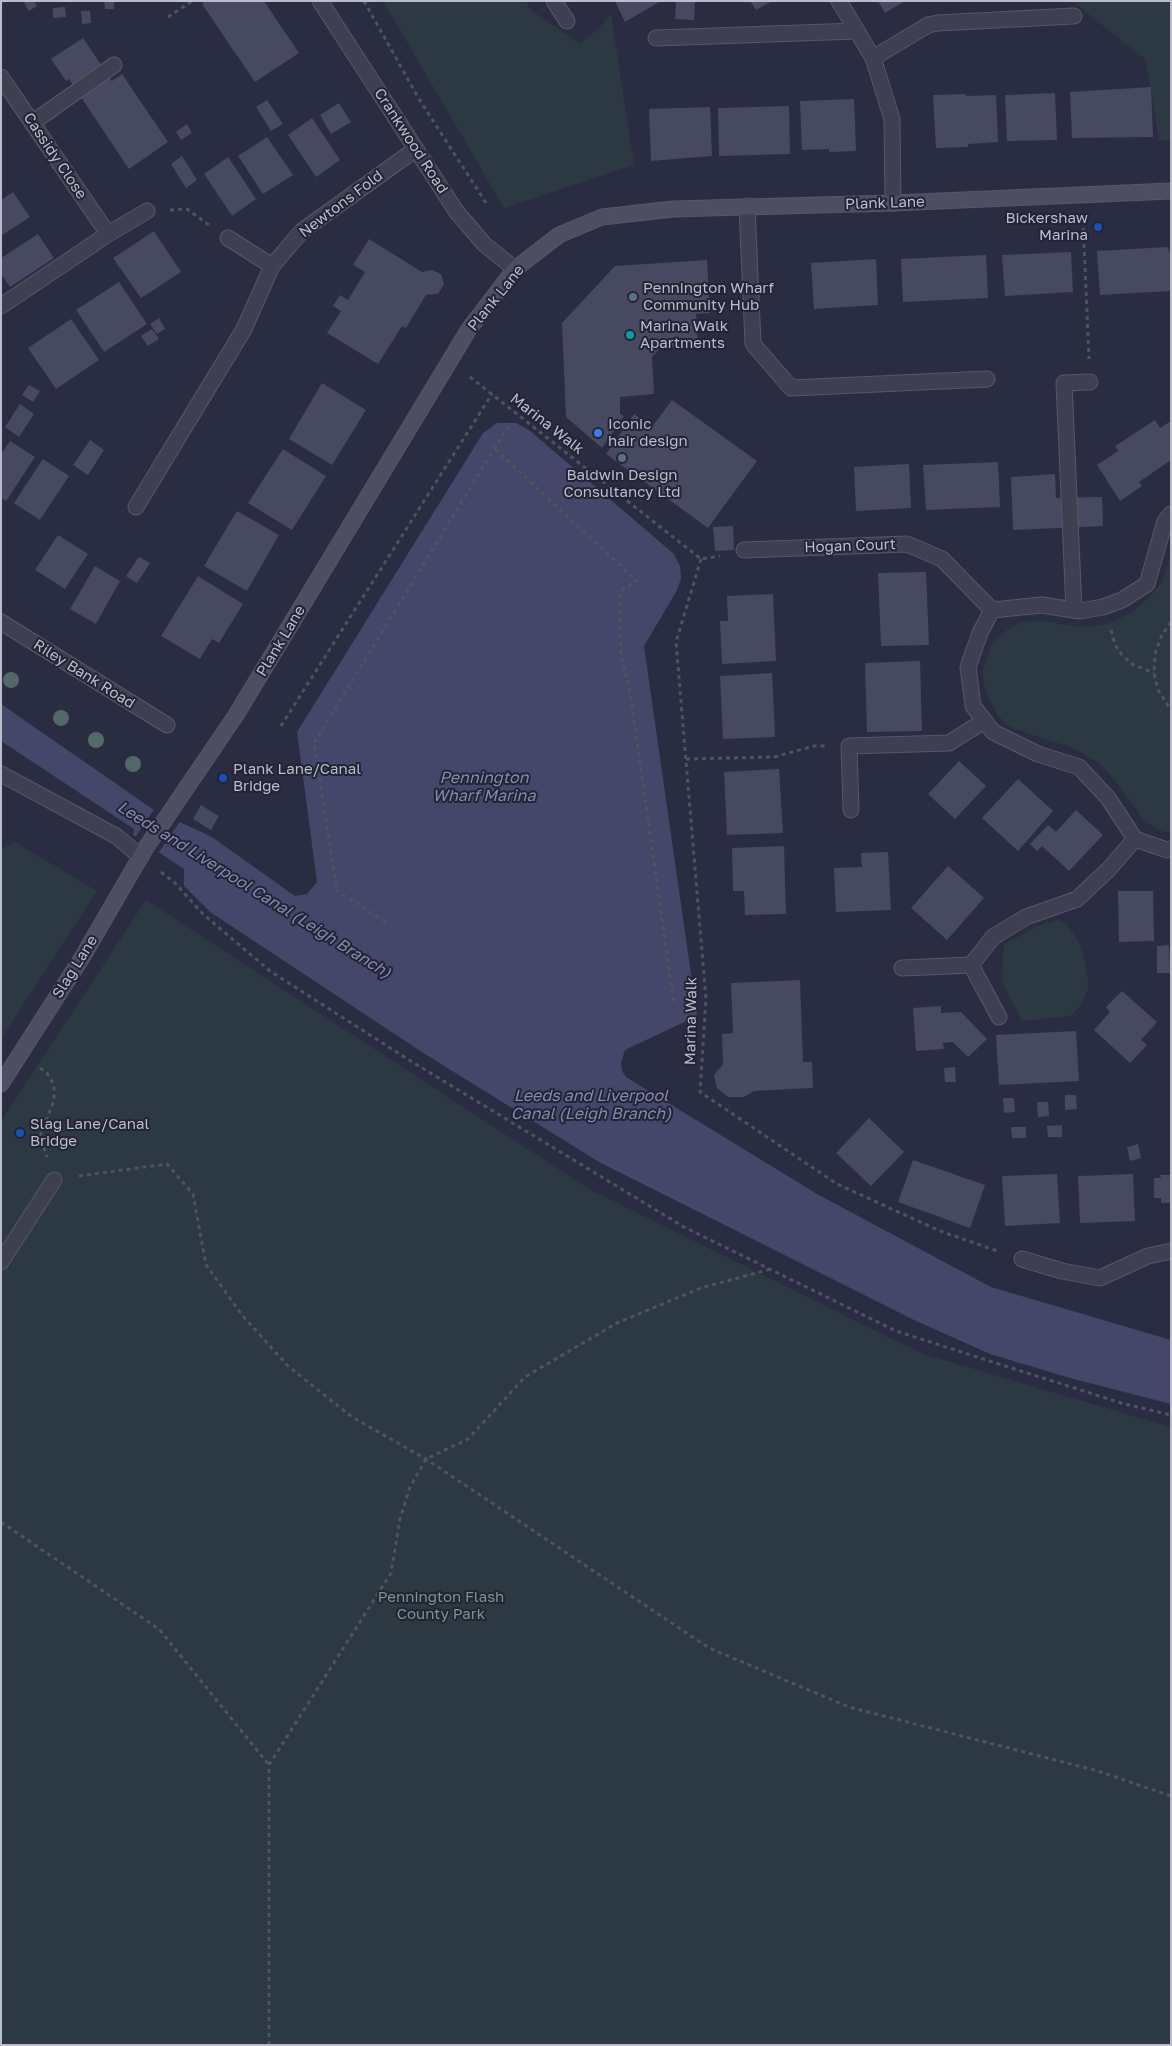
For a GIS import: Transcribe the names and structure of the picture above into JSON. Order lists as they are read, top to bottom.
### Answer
{
  "streets": {
    "street": [
      "Crankwood Road",
      "Cassidy Close",
      "Plank Lane",
      "Newtons Fold",
      "Hogan Court",
      "Riley Bank Road",
      "Slag Lane"
    ],
    "path": ["Marina Walk"]
  },
  "crossings": [
    ["Crankwood Road", "Plank Lane"],
    ["Crankwood Road", "Newtons Fold"],
    ["Plank Lane", "Marina Walk"],
    ["Plank Lane", "Slag Lane"]
  ],
  "water": ["Pennington Wharf Marina", "Leeds and Liverpool Canal (Leigh Branch)"],
  "parks": ["Pennington Flash County Park"],
  "places": [
    "Bickershaw Marina",
    "Pennington Wharf Community Hub",
    "Marina Walk Apartments",
    "Iconic hair design",
    "Baldwin Design Consultancy Ltd",
    "Plank Lane/Canal Bridge",
    "Slag Lane/Canal Bridge"
  ]
}
